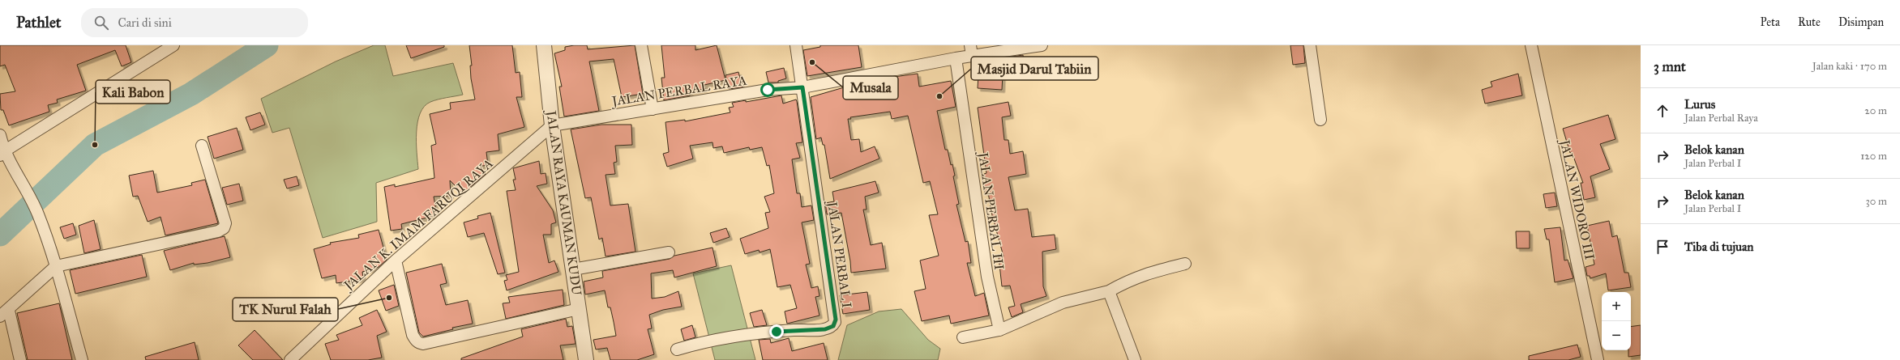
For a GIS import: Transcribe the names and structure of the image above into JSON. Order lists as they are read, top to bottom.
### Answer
{
  "streets": {
    "street": [
      "JALAN PERBAL RAYA",
      "JALAN WIDORO III",
      "JALAN RAYA KAUMAN KUDU",
      "JALAN PERBAL III",
      "JALAN K. IMAM FARUQI RAYA",
      "JALAN PERBAL I"
    ]
  },
  "crossings": [
    ["JALAN PERBAL RAYA", "JALAN RAYA KAUMAN KUDU"],
    ["JALAN PERBAL RAYA", "JALAN PERBAL III"],
    ["JALAN PERBAL RAYA", "JALAN K. IMAM FARUQI RAYA"],
    ["JALAN PERBAL RAYA", "JALAN PERBAL I"],
    ["JALAN RAYA KAUMAN KUDU", "JALAN K. IMAM FARUQI RAYA"]
  ],
  "places": [
    "Musala",
    "Masjid Darul Tabiin",
    "Kali Babon",
    "TK Nurul Falah"
  ],
  "page": {
    "header": "Pathlet",
    "search": "Cari di sini",
    "nav": ["Peta", "Rute", "Disimpan"],
    "heading": ["3 mnt", "Jalan kaki · 170 m"],
    "list": [
      ["Lurus", "Jalan Perbal Raya", "20 m"],
      ["Belok kanan", "Jalan Perbal I", "120 m"],
      ["Belok kanan", "Jalan Perbal I", "30 m"],
      "Tiba di tujuan"
    ],
    "map_buttons": ["+", "−"]
  }
}
